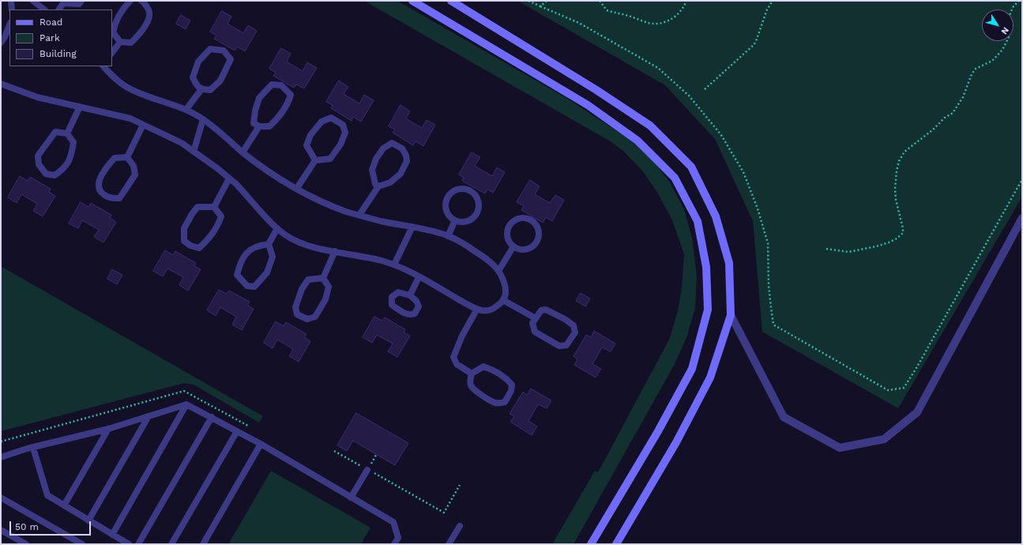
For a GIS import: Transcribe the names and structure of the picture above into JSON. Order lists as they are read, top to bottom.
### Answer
{
  "legend": ["Road", "Park", "Building"],
  "scale_bar": "50 m",
  "north": "bottom right"
}
